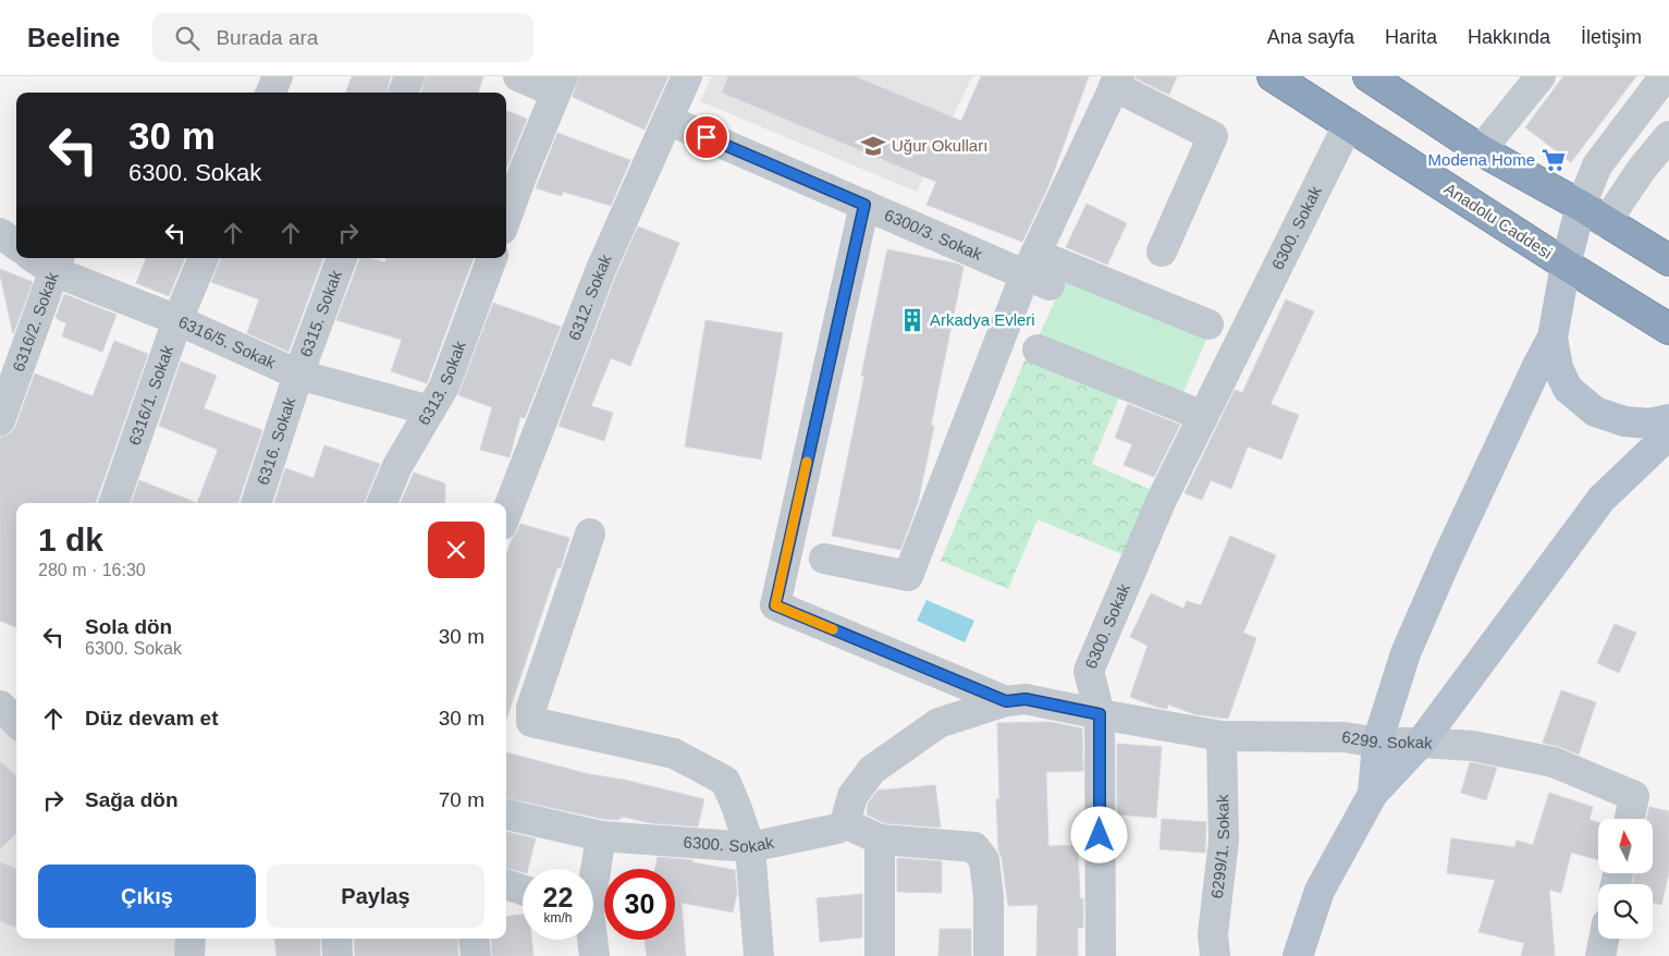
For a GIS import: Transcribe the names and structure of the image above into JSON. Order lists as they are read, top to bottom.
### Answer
{
  "streets": {
    "highway": ["Anadolu Caddesi"],
    "street": [
      "6300. Sokak",
      "6300/3. Sokak",
      "6312. Sokak",
      "6315. Sokak",
      "6316/2. Sokak",
      "6316/5. Sokak",
      "6313. Sokak",
      "6316/1. Sokak",
      "6316. Sokak",
      "6299. Sokak",
      "6299/1. Sokak"
    ]
  },
  "crossings": [
    ["Anadolu Caddesi", "6300. Sokak"],
    ["6300. Sokak", "6299. Sokak"],
    ["6300/3. Sokak", "6312. Sokak"],
    ["6315. Sokak", "6316/5. Sokak"],
    ["6315. Sokak", "6316. Sokak"],
    ["6316/2. Sokak", "6316/5. Sokak"],
    ["6316/5. Sokak", "6313. Sokak"],
    ["6316/5. Sokak", "6316/1. Sokak"],
    ["6316/5. Sokak", "6316. Sokak"],
    ["6299. Sokak", "6299/1. Sokak"]
  ],
  "places": {
    "school or university": ["Uğur Okulları"],
    "supermarket": ["Modena Home"],
    "building": ["Arkadya Evleri"]
  },
  "north": "top",
  "page": {
    "header": "Beeline",
    "search": "Burada ara",
    "nav": [
      "Ana sayfa",
      "Harita",
      "Hakkında",
      "İletişim"
    ],
    "turn": ["30 m", "6300. Sokak"],
    "heading": ["1 dk", "280 m · 16:30"],
    "list": [
      {
        "name": "Sola dön",
        "note": "6300. Sokak",
        "value": "30 m"
      },
      {
        "name": "Düz devam et",
        "value": "30 m"
      },
      {
        "name": "Sağa dön",
        "value": "70 m"
      }
    ],
    "buttons": ["Çıkış", "Paylaş"],
    "speed": "22 km/h",
    "limit": "30"
  }
}
